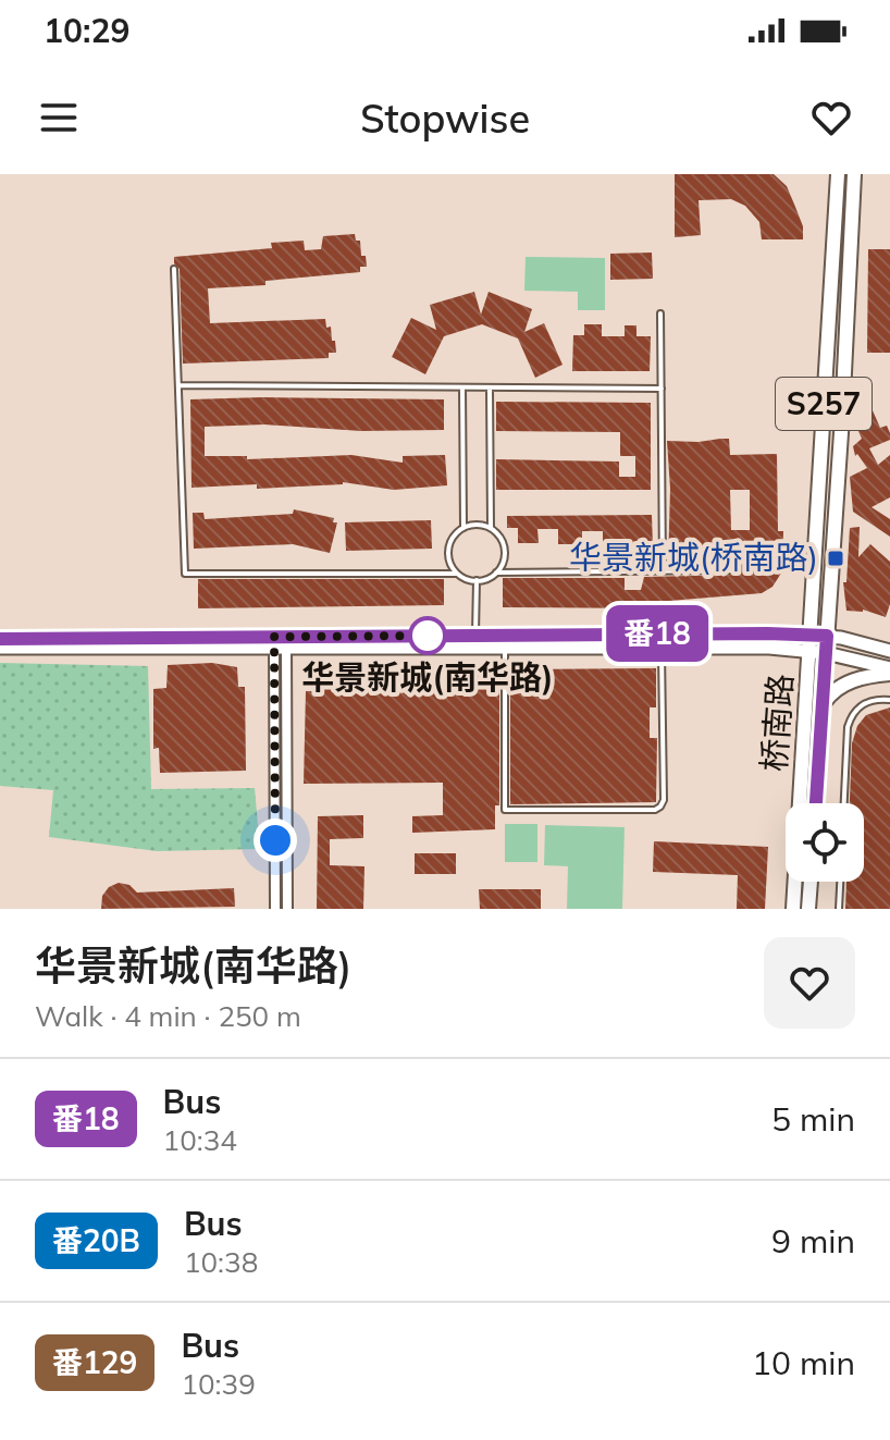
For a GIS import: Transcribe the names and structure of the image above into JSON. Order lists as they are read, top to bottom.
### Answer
{
  "streets": {
    "main road": ["S257", "桥南路"]
  },
  "places": {
    "transit": ["华景新城(桥南路)"],
    "other": ["华景新城(南华路)"]
  },
  "lines": ["bus line 番18"],
  "page": {
    "status": "10:29",
    "header": "Stopwise",
    "on_map": "番18",
    "heading": ["华景新城(南华路)", "Walk · 4 min · 250 m"],
    "list": [
      {
        "mark": "番18",
        "name": "Bus",
        "note": "10:34",
        "value": "5 min"
      },
      {
        "mark": "番20B",
        "name": "Bus",
        "note": "10:38",
        "value": "9 min"
      },
      {
        "mark": "番129",
        "name": "Bus",
        "note": "10:39",
        "value": "10 min"
      }
    ]
  }
}
